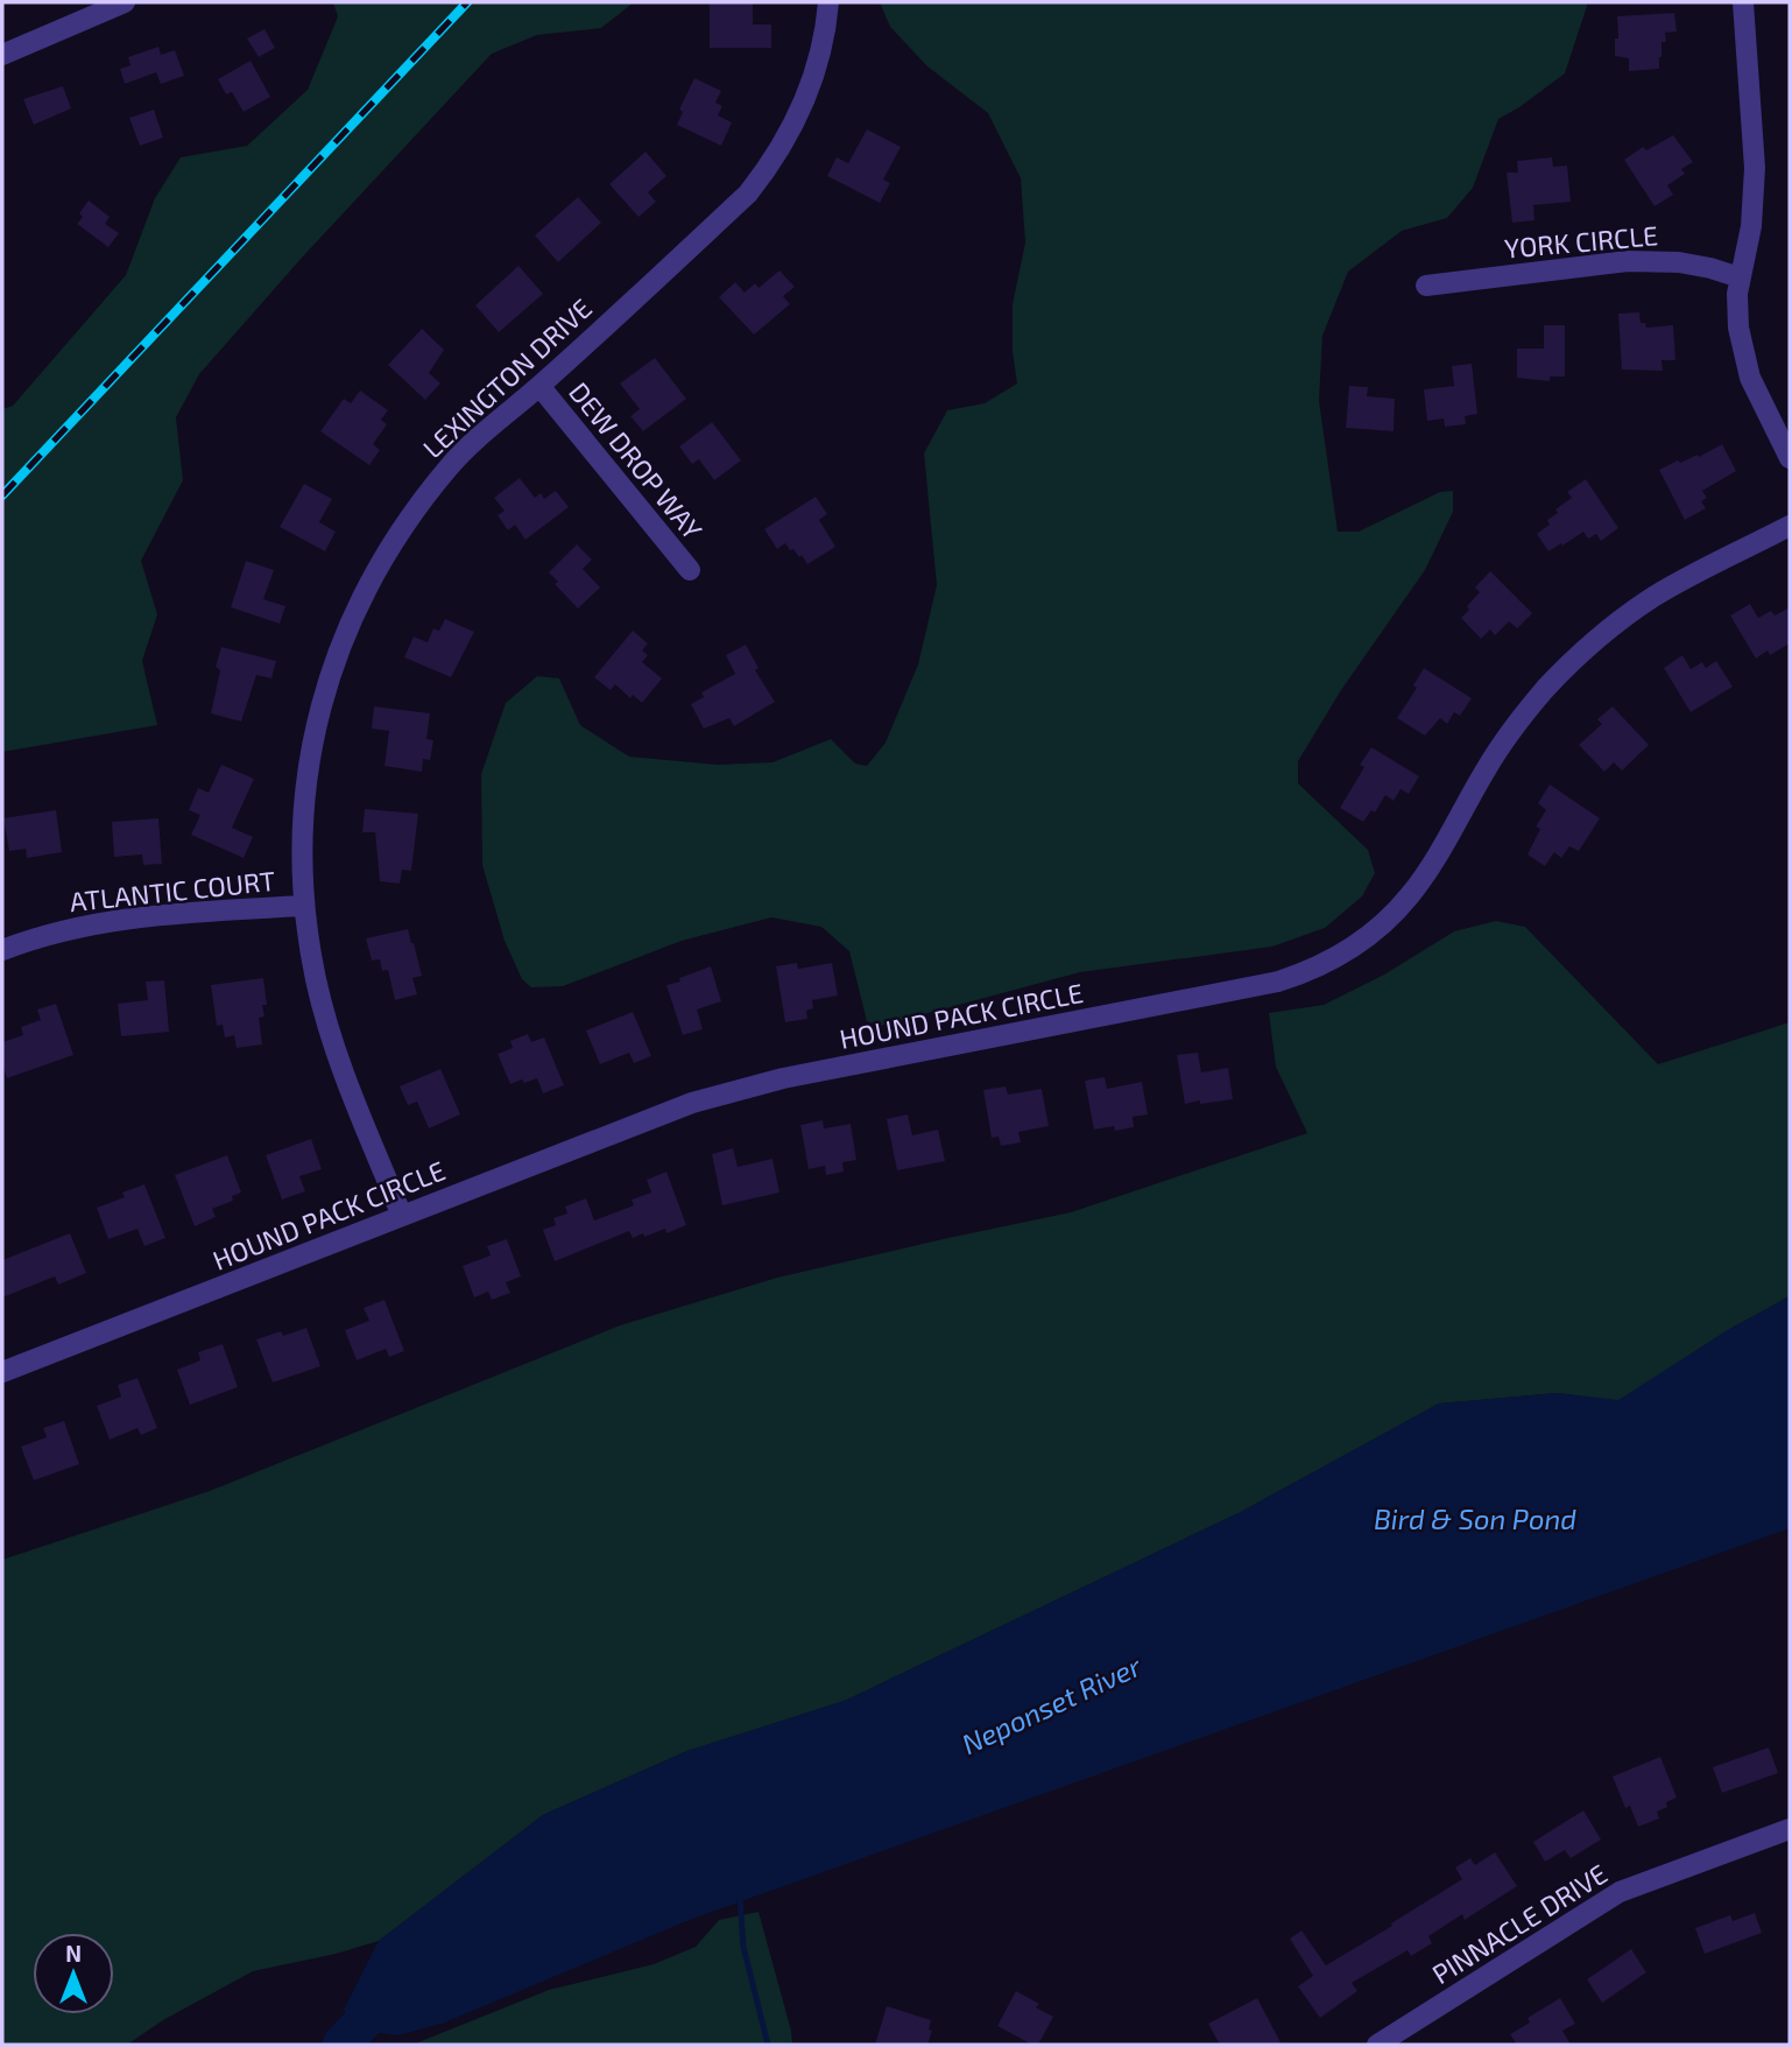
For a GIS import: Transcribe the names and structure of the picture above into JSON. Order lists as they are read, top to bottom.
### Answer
{
  "streets": {
    "street": [
      "YORK CIRCLE",
      "LEXINGTON DRIVE",
      "DEW DROP WAY",
      "ATLANTIC COURT",
      "HOUND PACK CIRCLE",
      "PINNACLE DRIVE"
    ]
  },
  "crossings": [
    ["LEXINGTON DRIVE", "DEW DROP WAY"],
    ["LEXINGTON DRIVE", "ATLANTIC COURT"],
    ["LEXINGTON DRIVE", "HOUND PACK CIRCLE"]
  ],
  "water": ["Bird & Son Pond", "Neponset River"],
  "north": "top"
}
